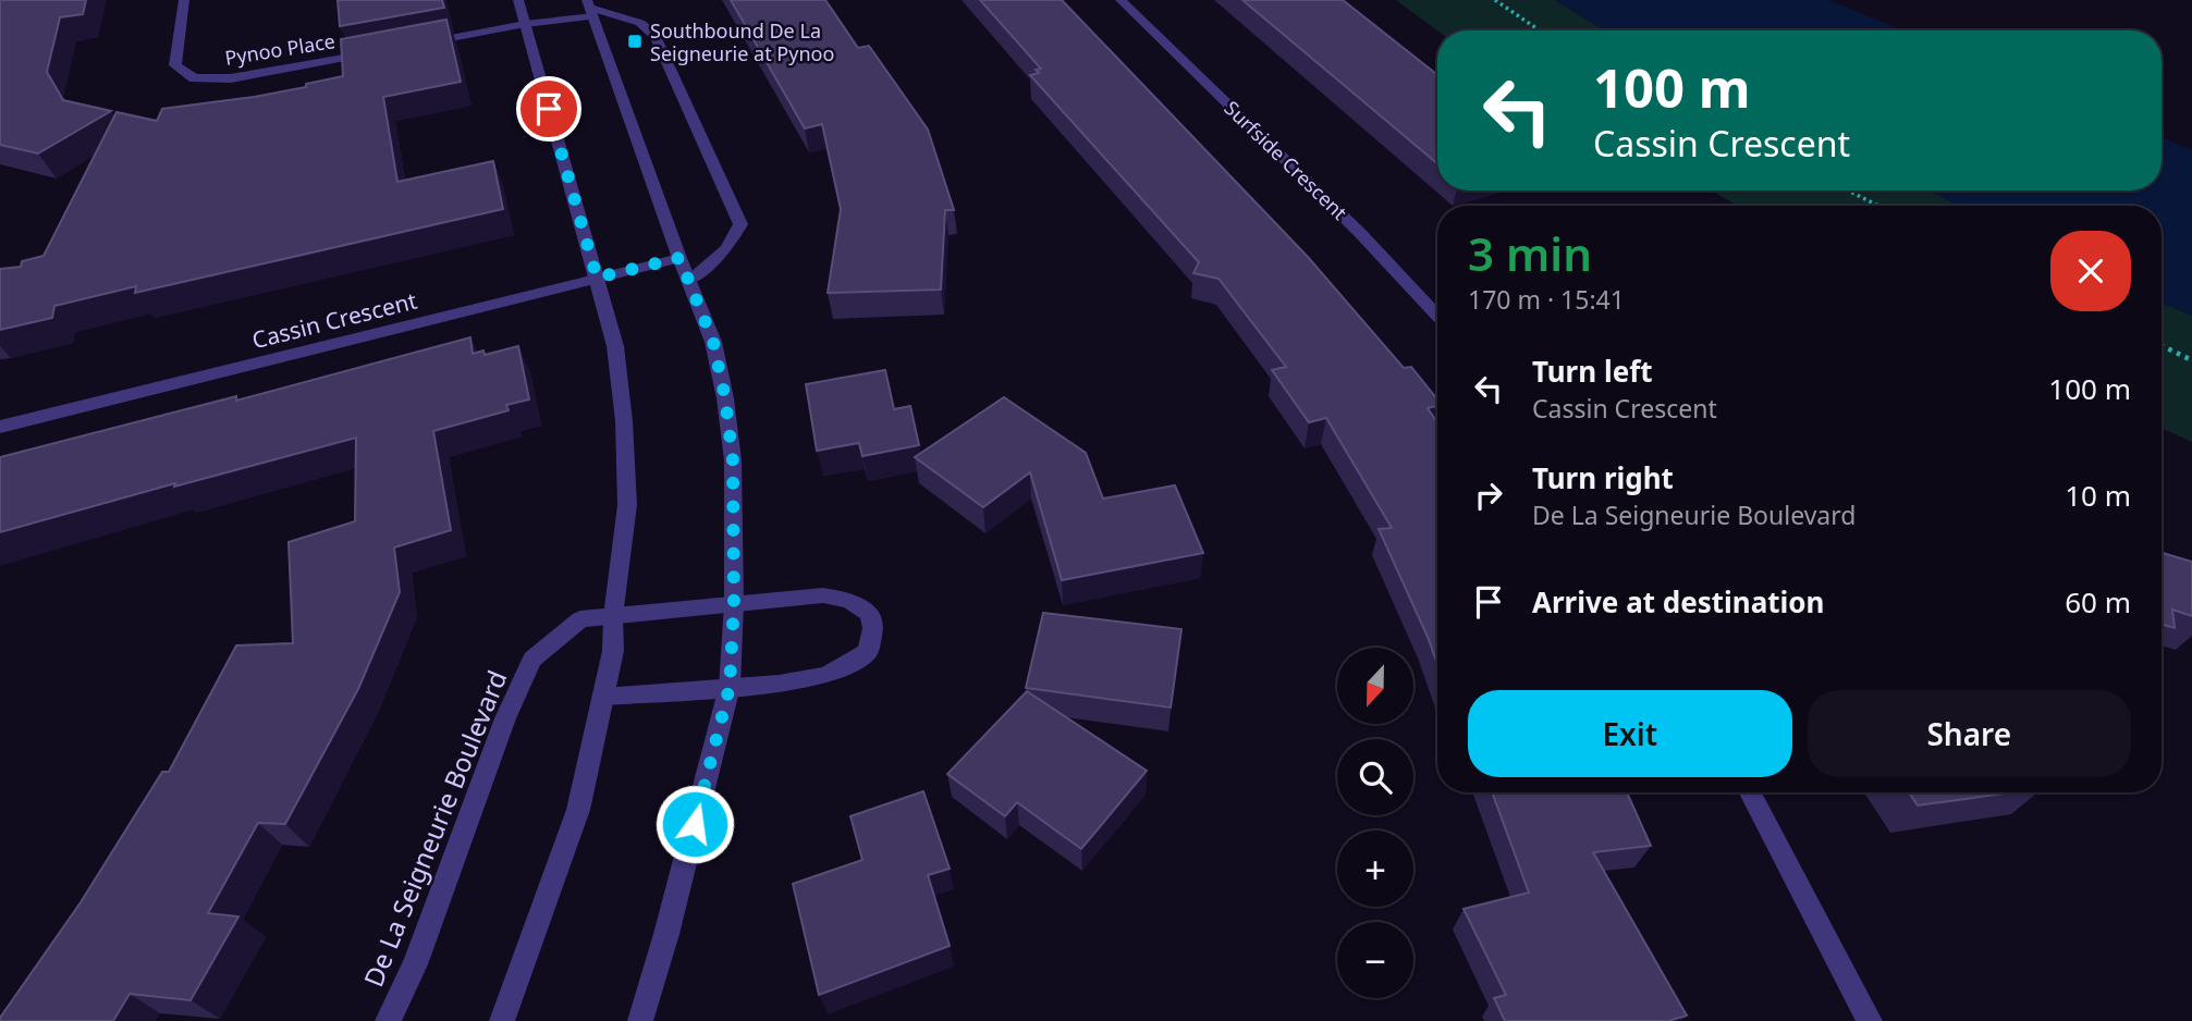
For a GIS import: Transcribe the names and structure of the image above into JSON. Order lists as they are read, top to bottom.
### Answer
{
  "streets": {
    "street": [
      "Pynoo Place",
      "Surfside Crescent",
      "Cassin Crescent",
      "De La Seigneurie Boulevard"
    ]
  },
  "places": {
    "transit": ["Southbound De La Seigneurie at Pynoo"]
  },
  "north": "bottom",
  "page": {
    "turn": ["100 m", "Cassin Crescent"],
    "heading": ["3 min", "170 m · 15:41"],
    "list": [
      {
        "name": "Turn left",
        "note": "Cassin Crescent",
        "value": "100 m"
      },
      {
        "name": "Turn right",
        "note": "De La Seigneurie Boulevard",
        "value": "10 m"
      },
      {
        "name": "Arrive at destination",
        "value": "60 m"
      }
    ],
    "map_buttons": ["+", "−"],
    "buttons": ["Exit", "Share"]
  }
}
